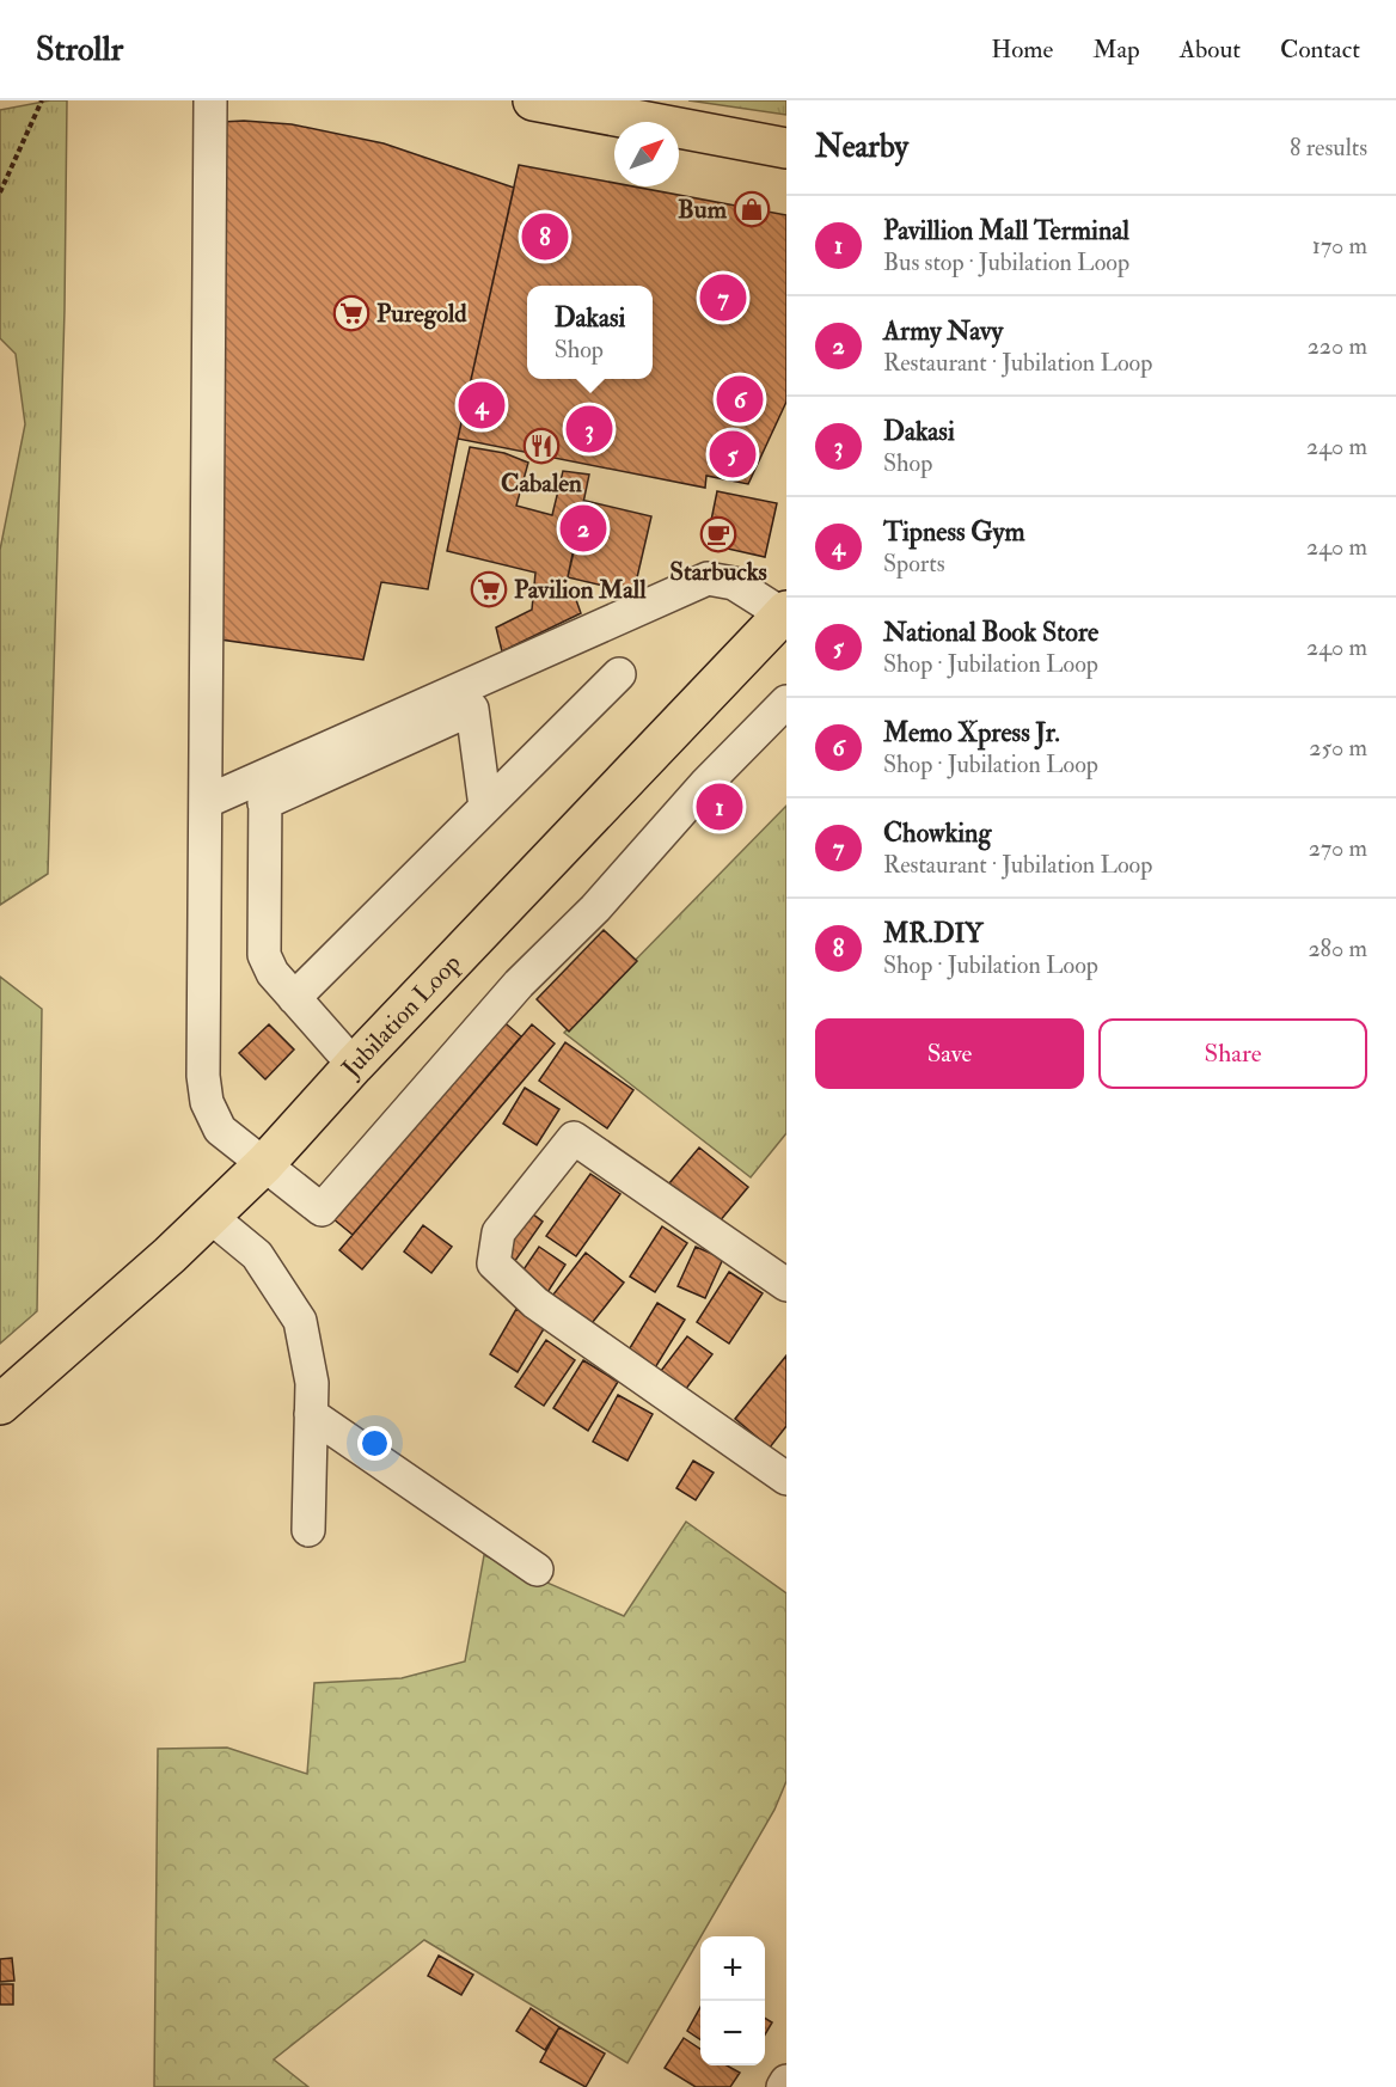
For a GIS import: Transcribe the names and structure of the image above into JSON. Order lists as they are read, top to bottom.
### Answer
{
  "streets": {
    "main road": ["Jubilation Loop"]
  },
  "places": {
    "shop": ["Bum"],
    "supermarket": ["Puregold", "Pavilion Mall"],
    "restaurant": ["Cabalen"],
    "cafe": ["Starbucks"]
  },
  "north": "top right",
  "page": {
    "header": "Strollr",
    "nav": [
      "Home",
      "Map",
      "About",
      "Contact"
    ],
    "heading": ["Nearby", "8 results"],
    "list": [
      {
        "mark": "1",
        "name": "Pavillion Mall Terminal",
        "note": "Bus stop · Jubilation Loop",
        "value": "170 m"
      },
      {
        "mark": "2",
        "name": "Army Navy",
        "note": "Restaurant · Jubilation Loop",
        "value": "220 m"
      },
      {
        "mark": "3",
        "name": "Dakasi",
        "note": "Shop",
        "value": "240 m"
      },
      {
        "mark": "4",
        "name": "Tipness Gym",
        "note": "Sports",
        "value": "240 m"
      },
      {
        "mark": "5",
        "name": "National Book Store",
        "note": "Shop · Jubilation Loop",
        "value": "240 m"
      },
      {
        "mark": "6",
        "name": "Memo Xpress Jr.",
        "note": "Shop · Jubilation Loop",
        "value": "250 m"
      },
      {
        "mark": "7",
        "name": "Chowking",
        "note": "Restaurant · Jubilation Loop",
        "value": "270 m"
      },
      {
        "mark": "8",
        "name": "MR.DIY",
        "note": "Shop · Jubilation Loop",
        "value": "280 m"
      }
    ],
    "pins": [
      "8",
      "7",
      "6",
      "4",
      "3",
      "5",
      "2",
      "1"
    ],
    "popup": ["Dakasi", "Shop"],
    "buttons": ["Save", "Share"],
    "map_buttons": ["+", "−"]
  }
}
